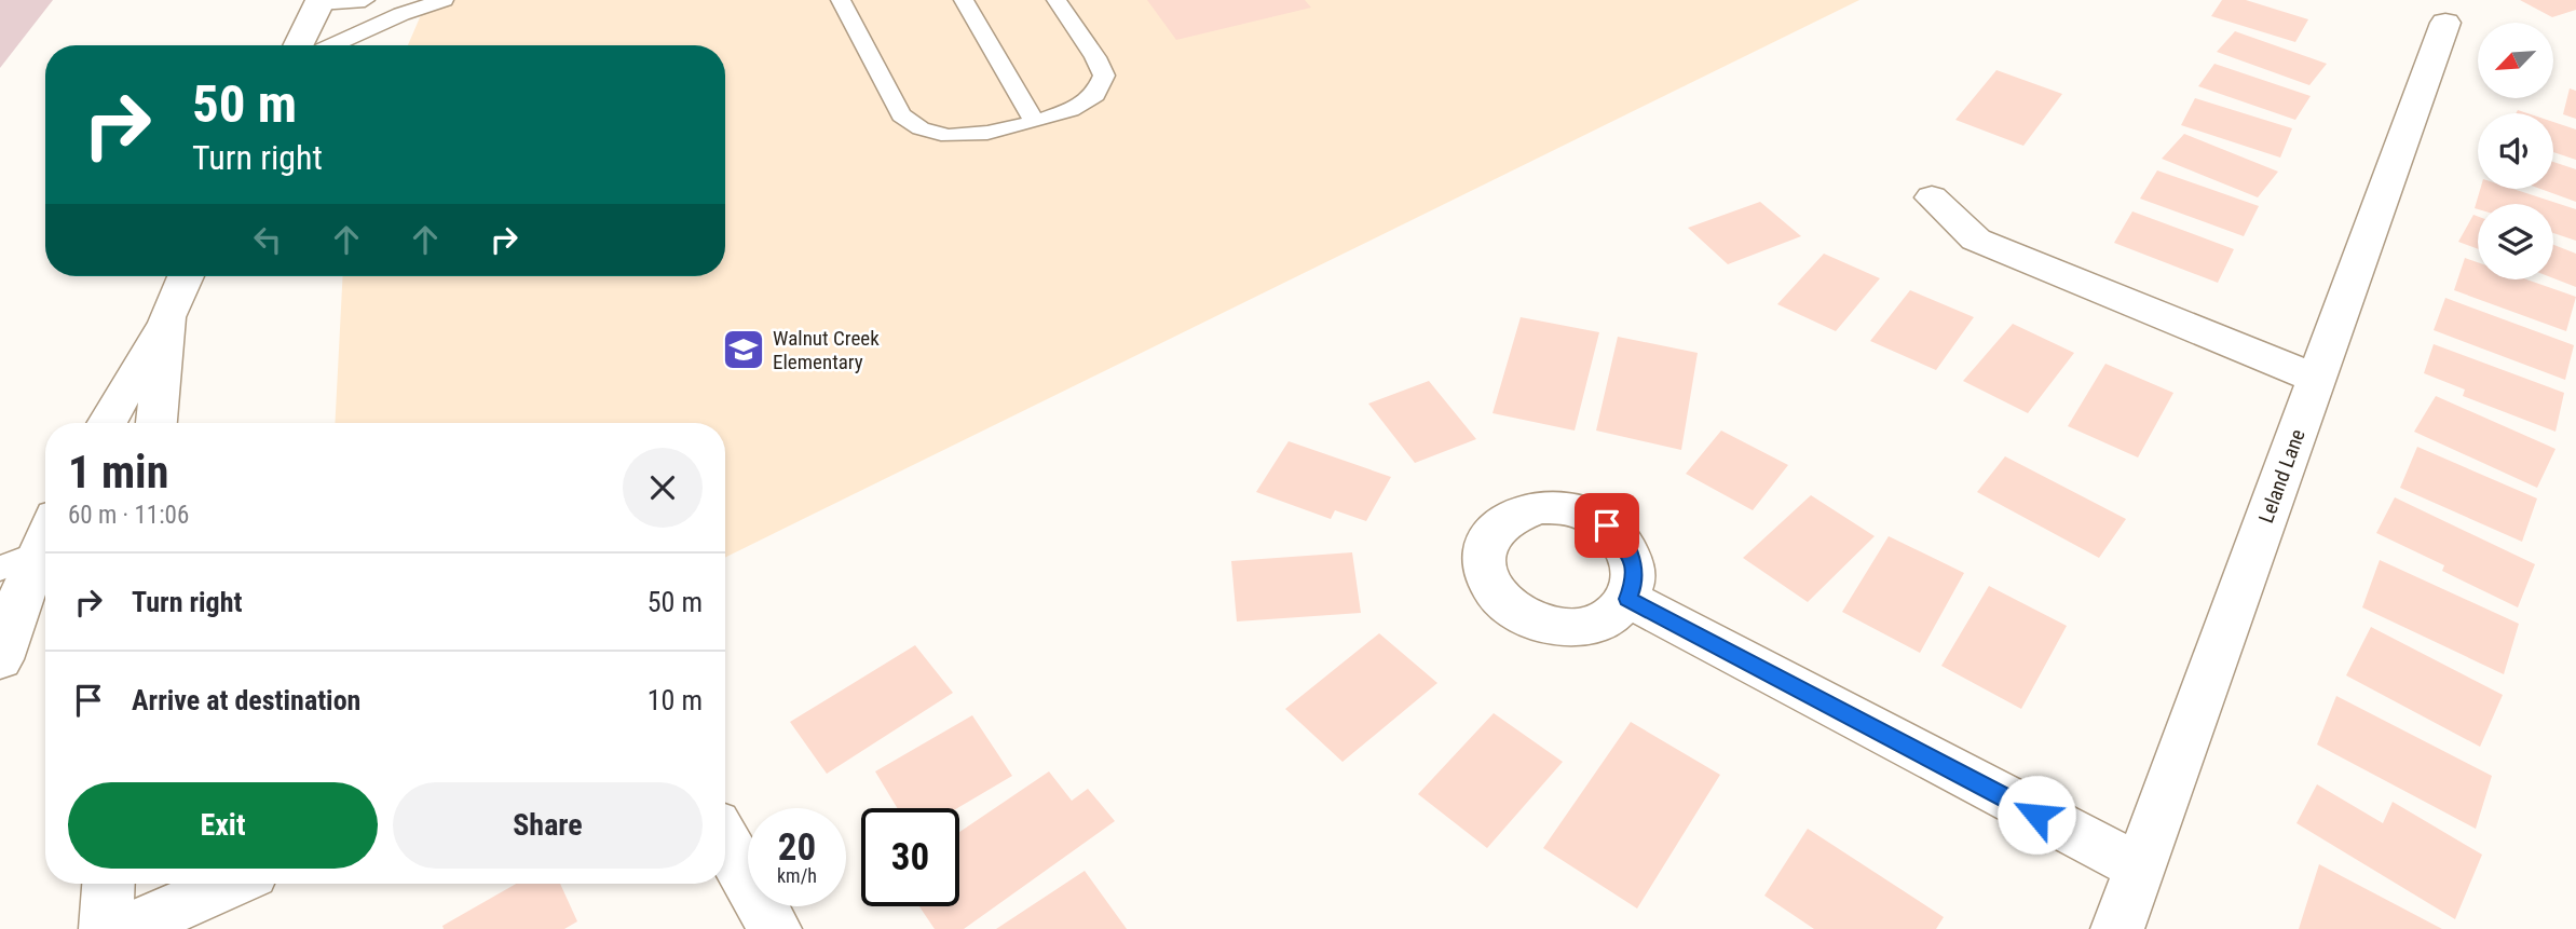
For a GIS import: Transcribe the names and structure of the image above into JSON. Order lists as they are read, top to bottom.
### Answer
{
  "streets": {
    "street": ["Leland Lane"]
  },
  "places": {
    "school or university": ["Walnut Creek Elementary"]
  },
  "north": "bottom left",
  "page": {
    "turn": ["50 m", "Turn right"],
    "heading": ["1 min", "60 m · 11:06"],
    "list": [
      {
        "name": "Turn right",
        "value": "50 m"
      },
      {
        "name": "Arrive at destination",
        "value": "10 m"
      }
    ],
    "buttons": ["Exit", "Share"],
    "speed": "20 km/h",
    "limit": "30"
  }
}
